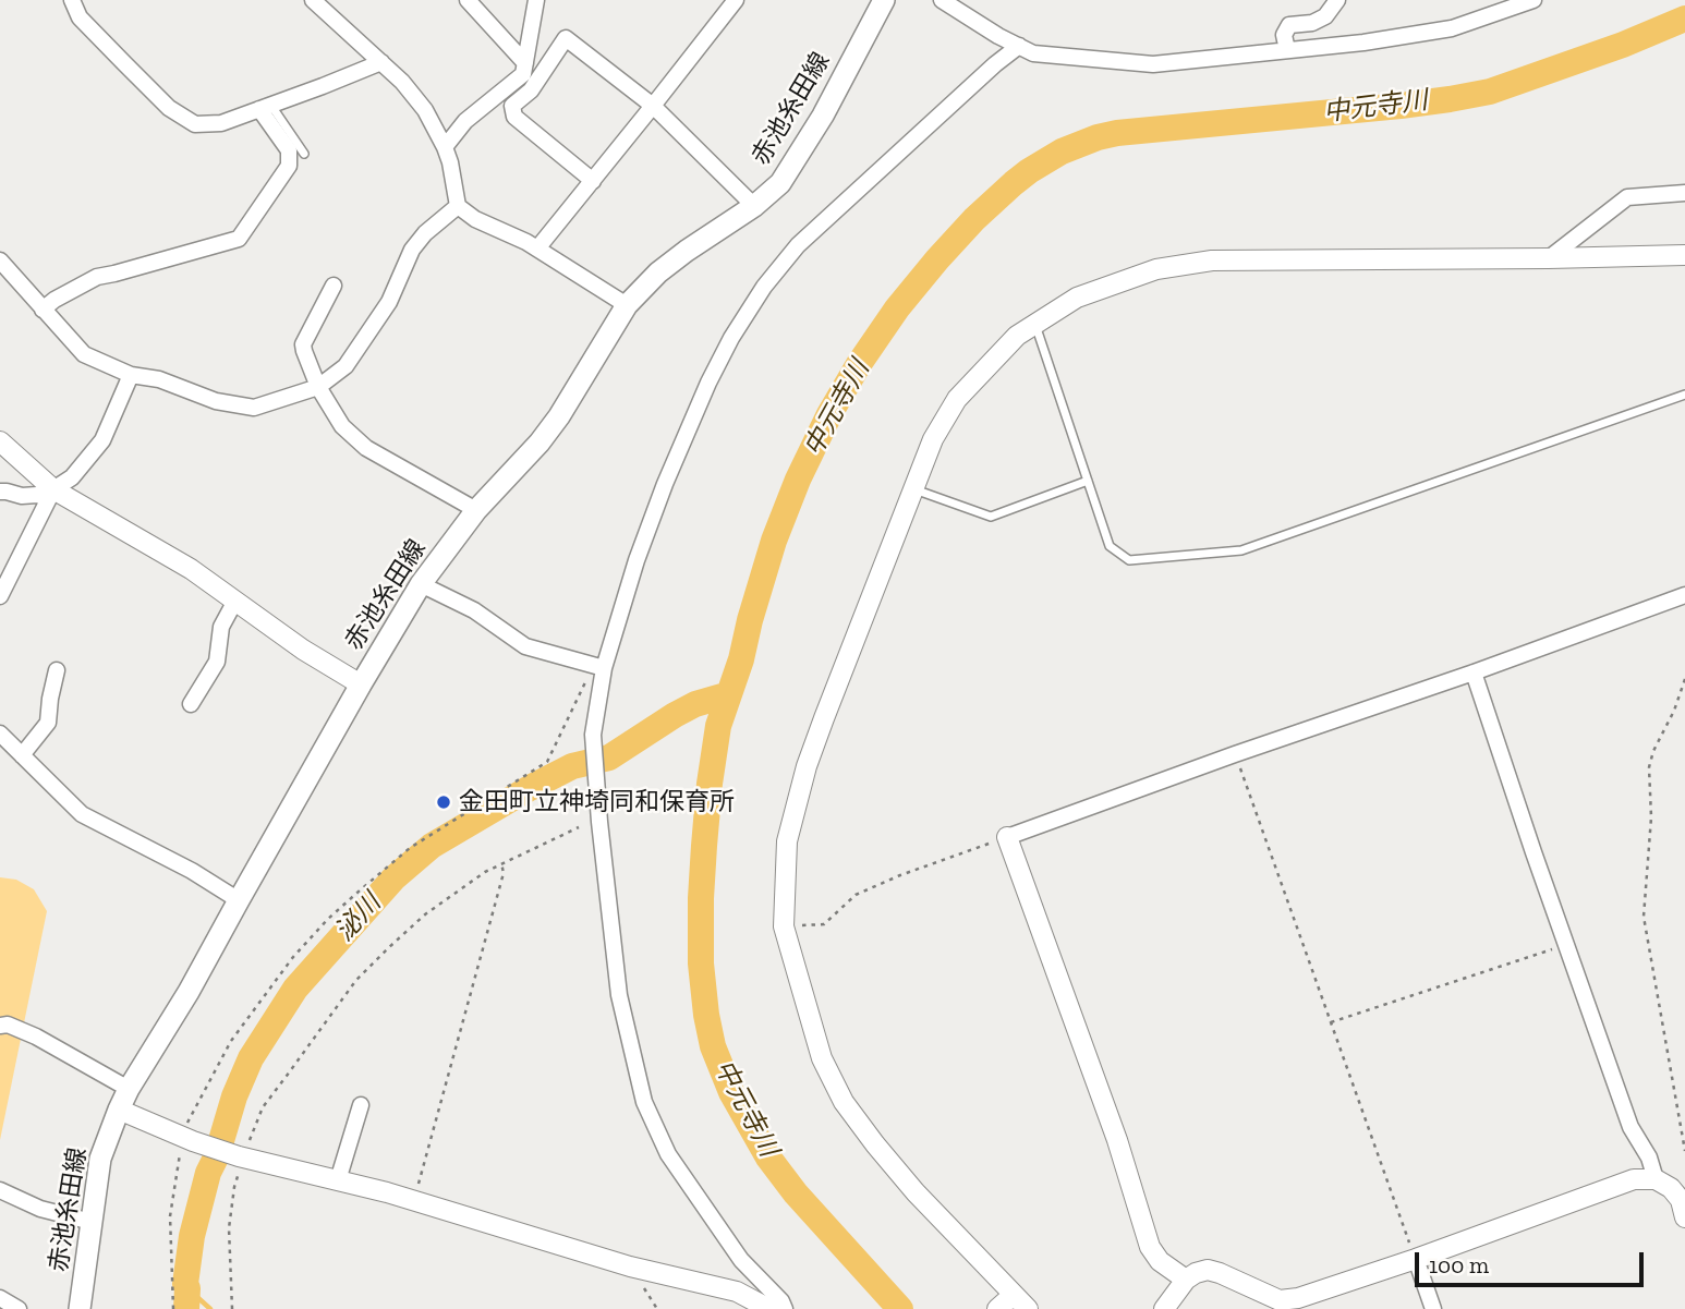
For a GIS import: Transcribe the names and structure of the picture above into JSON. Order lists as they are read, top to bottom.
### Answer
{
  "streets": {
    "main road": ["赤池糸田線"]
  },
  "water": ["中元寺川", "泌川"],
  "places": ["金田町立神埼同和保育所"],
  "scale_bar": "100 m"
}
